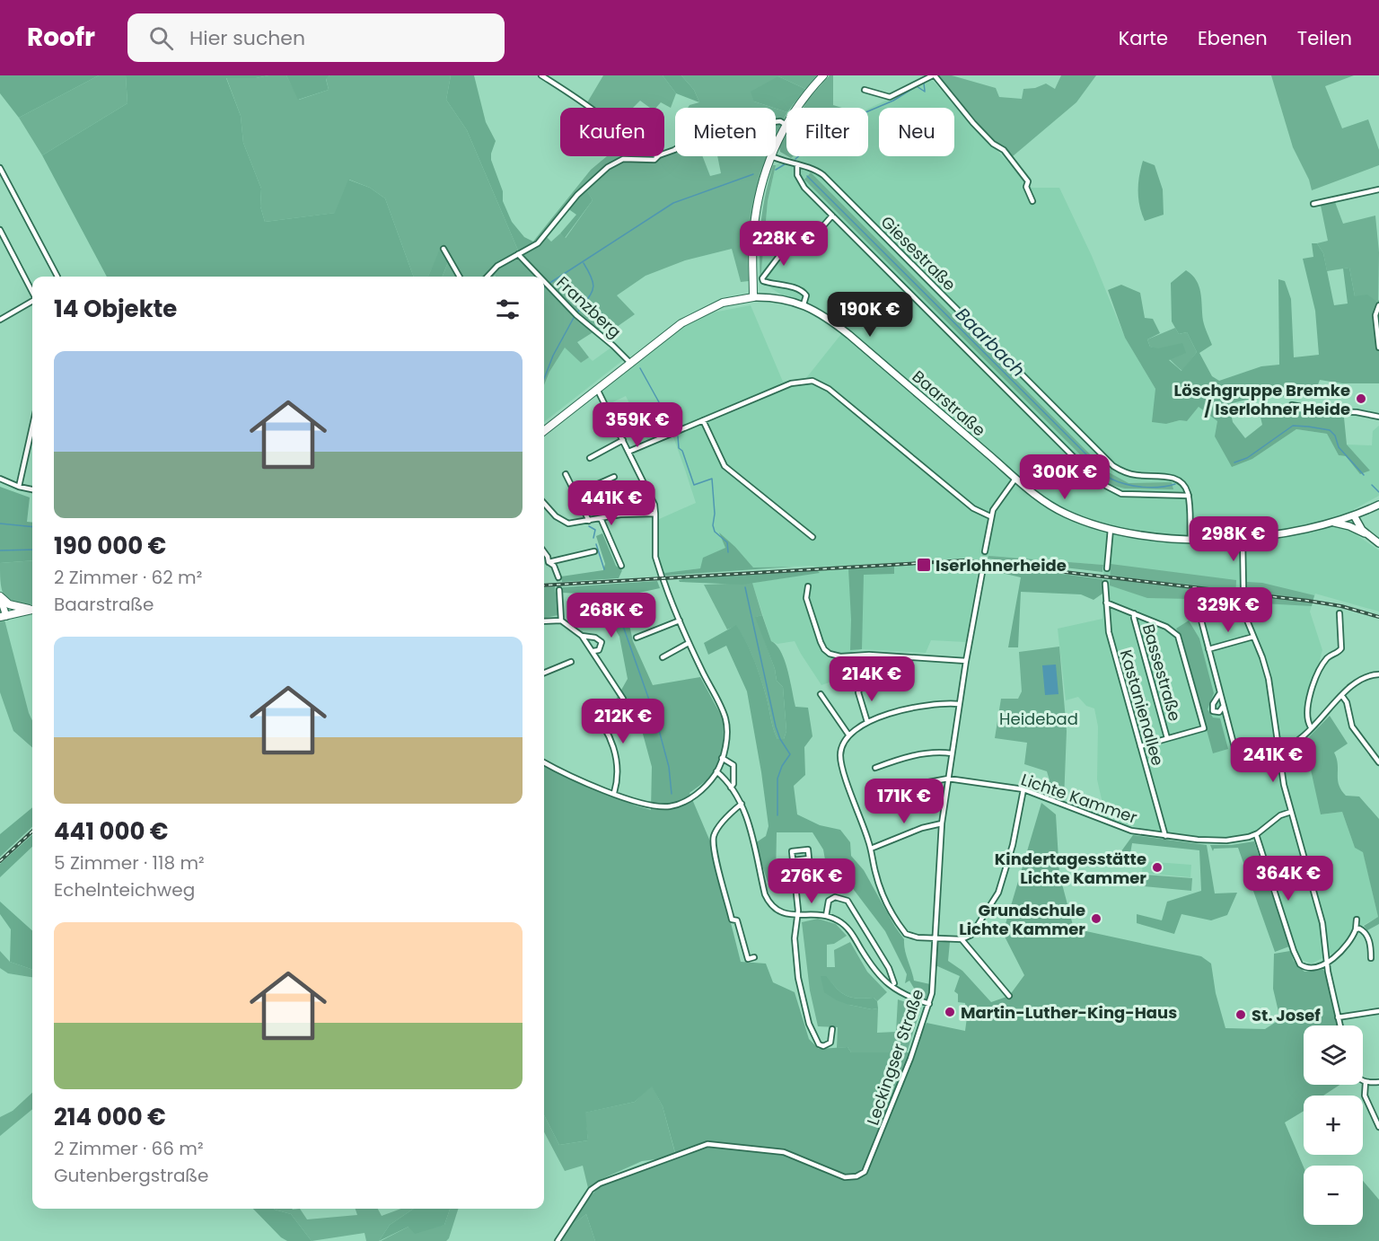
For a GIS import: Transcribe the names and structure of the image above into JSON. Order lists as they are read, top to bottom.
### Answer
{
  "streets": {
    "main road": ["Baarstraße"],
    "street": [
      "Giesestraße",
      "Franzberg",
      "Bassestraße",
      "Kastanienallee",
      "Lichte Kammer",
      "Leckingser Straße"
    ]
  },
  "crossings": [
    ["Franzberg", "Baarstraße"],
    ["Kastanienallee", "Lichte Kammer"],
    ["Lichte Kammer", "Leckingser Straße"]
  ],
  "water": ["Baarbach"],
  "parks": ["Heidebad"],
  "places": {
    "other": [
      "Löschgruppe Bremke / Iserlohner Heide",
      "Kindertagesstätte Lichte Kammer",
      "Grundschule Lichte Kammer",
      "Martin-Luther-King-Haus",
      "St. Josef"
    ],
    "transit": ["Iserlohnerheide"]
  },
  "page": {
    "header": "Roofr",
    "search": "Hier suchen",
    "nav": ["Karte", "Ebenen", "Teilen"],
    "chip": [
      "Kaufen",
      "Mieten",
      "Filter",
      "Neu"
    ],
    "price": [
      "228K €",
      "190K €",
      "359K €",
      "300K €",
      "441K €",
      "298K €",
      "329K €",
      "268K €",
      "214K €",
      "212K €",
      "241K €",
      "171K €",
      "364K €",
      "276K €"
    ],
    "heading": "14 Objekte",
    "list": [
      {
        "name": "190 000 €",
        "note": "2 Zimmer · 62 m² · Baarstraße"
      },
      {
        "name": "441 000 €",
        "note": "5 Zimmer · 118 m² · Echelnteichweg"
      },
      {
        "name": "214 000 €",
        "note": "2 Zimmer · 66 m² · Gutenbergstraße"
      }
    ],
    "map_buttons": ["+", "−"]
  }
}
